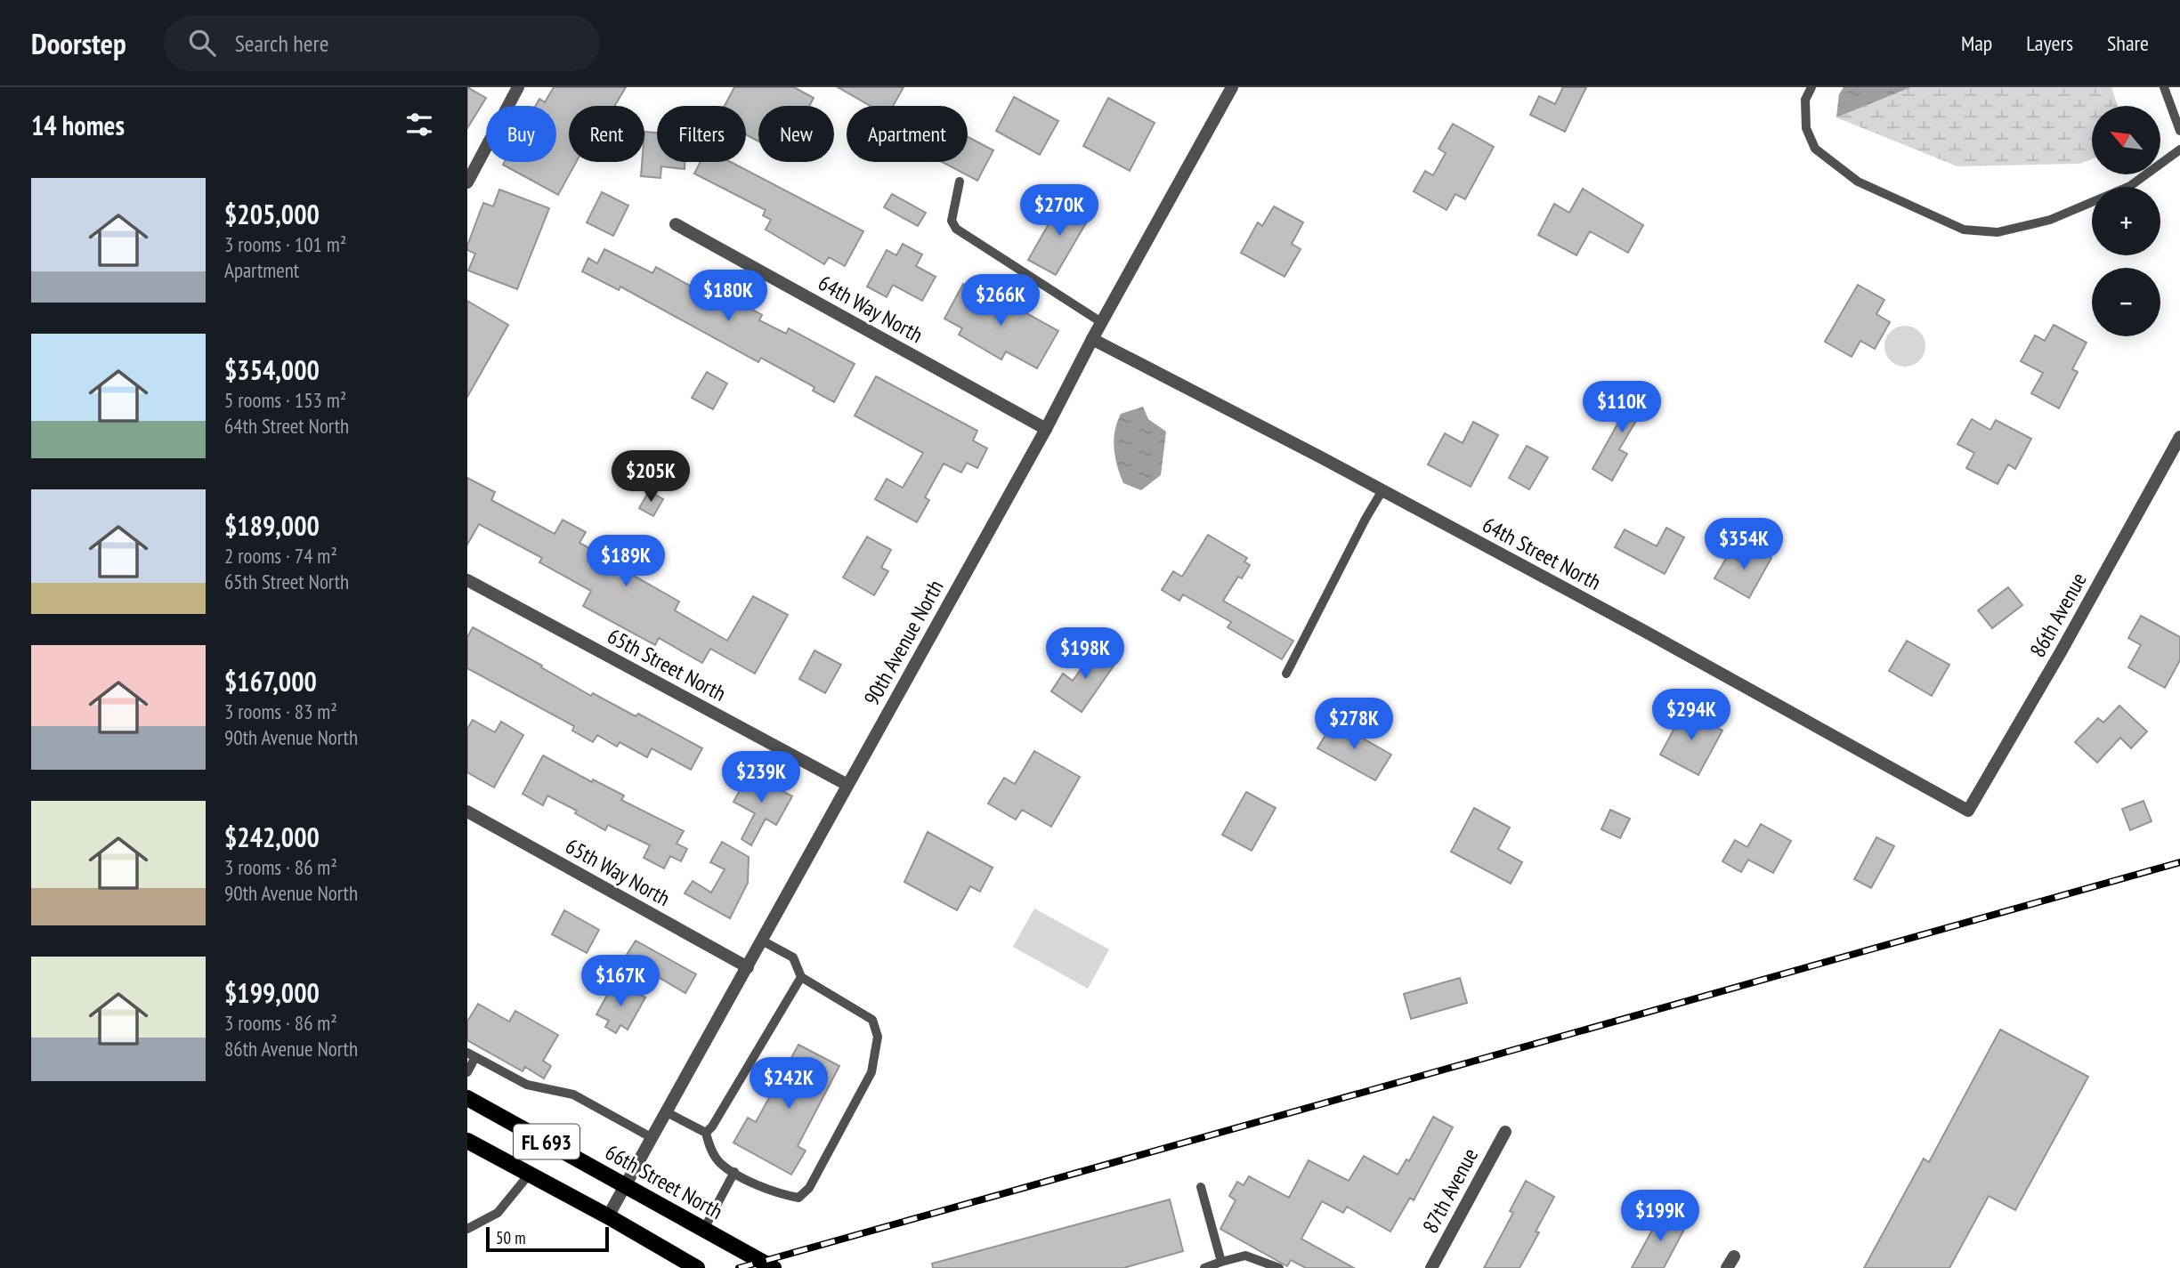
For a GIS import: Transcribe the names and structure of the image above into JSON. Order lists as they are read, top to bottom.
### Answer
{
  "streets": {
    "main road": ["FL 693", "66th Street North"],
    "street": [
      "64th Way North",
      "64th Street North",
      "86th Avenue",
      "90th Avenue North",
      "65th Street North",
      "65th Way North",
      "87th Avenue"
    ]
  },
  "crossings": [
    ["64th Way North", "90th Avenue North"],
    ["64th Street North", "86th Avenue"],
    ["64th Street North", "90th Avenue North"],
    ["90th Avenue North", "65th Street North"],
    ["90th Avenue North", "65th Way North"],
    ["90th Avenue North", "FL 693"],
    ["90th Avenue North", "66th Street North"]
  ],
  "scale_bar": "50 m",
  "north": "top left",
  "page": {
    "header": "Doorstep",
    "search": "Search here",
    "nav": ["Map", "Layers", "Share"],
    "heading": "14 homes",
    "map_buttons": ["+", "−"],
    "chip": [
      "Buy",
      "Rent",
      "Filters",
      "New",
      "Apartment"
    ],
    "list": [
      {
        "name": "$205,000",
        "note": "3 rooms · 101 m² · Apartment"
      },
      {
        "name": "$354,000",
        "note": "5 rooms · 153 m² · 64th Street North"
      },
      {
        "name": "$189,000",
        "note": "2 rooms · 74 m² · 65th Street North"
      },
      {
        "name": "$167,000",
        "note": "3 rooms · 83 m² · 90th Avenue North"
      },
      {
        "name": "$242,000",
        "note": "3 rooms · 86 m² · 90th Avenue North"
      },
      {
        "name": "$199,000",
        "note": "3 rooms · 86 m² · 86th Avenue North"
      }
    ],
    "price": [
      "$270K",
      "$180K",
      "$266K",
      "$110K",
      "$205K",
      "$354K",
      "$189K",
      "$198K",
      "$294K",
      "$278K",
      "$239K",
      "$167K",
      "$242K",
      "$199K"
    ],
    "scale": "50 m"
  }
}
